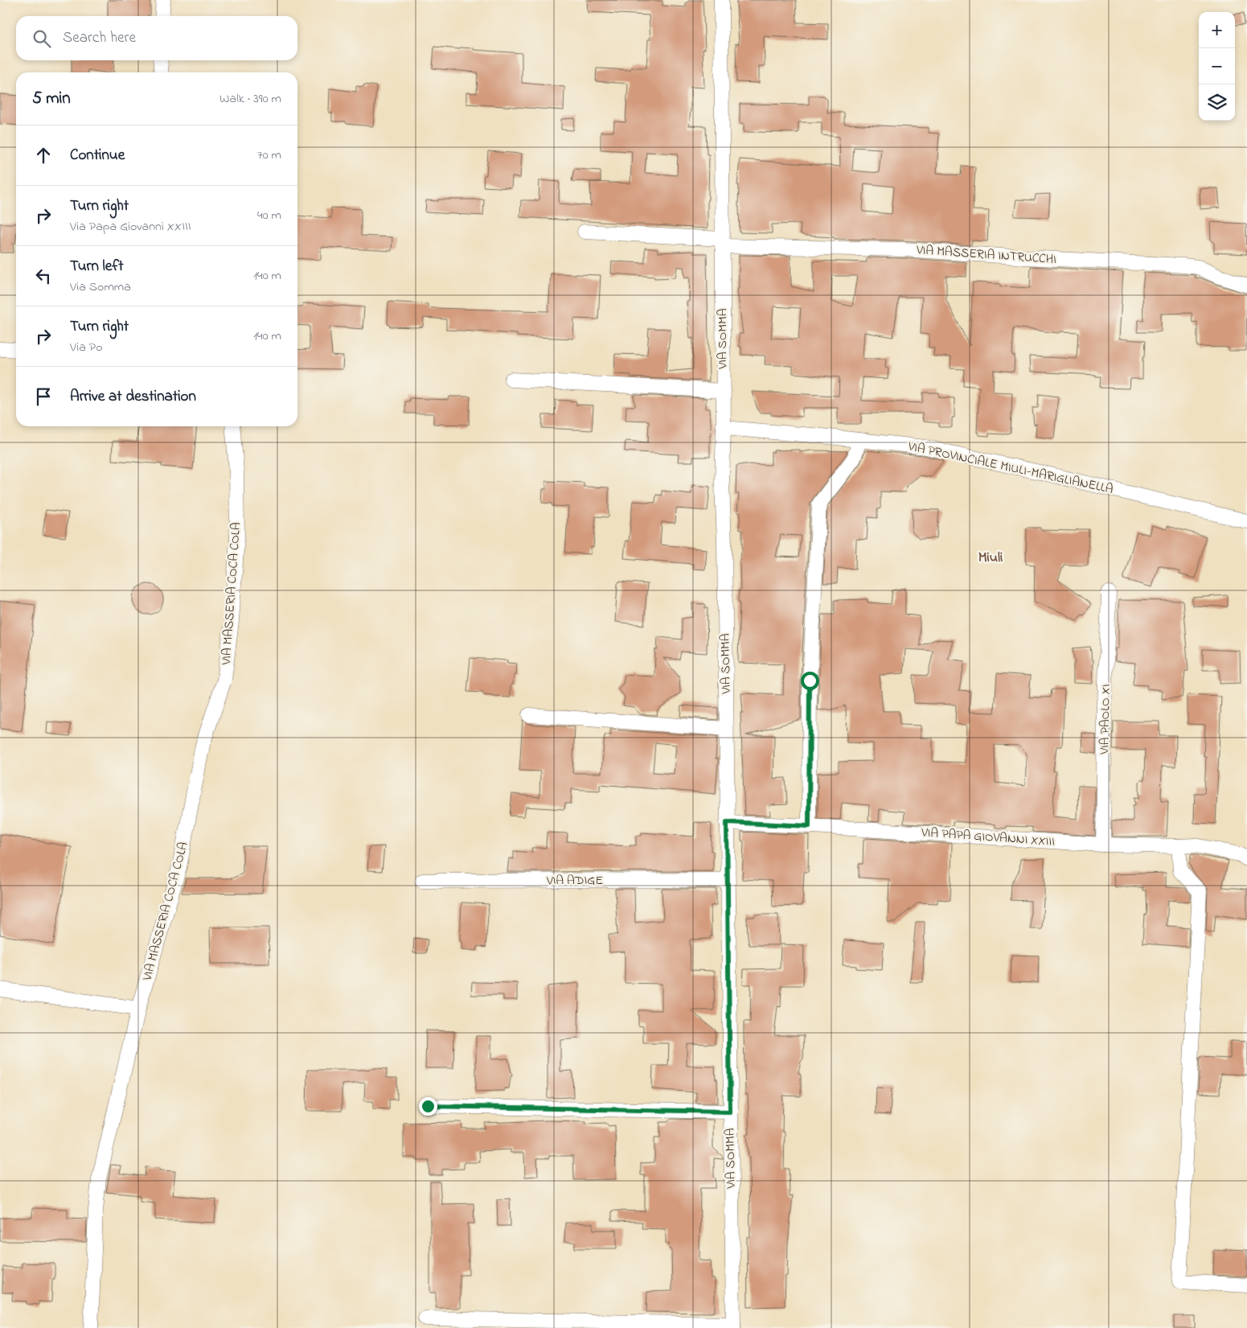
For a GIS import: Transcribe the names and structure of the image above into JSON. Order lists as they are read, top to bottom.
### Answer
{
  "streets": {
    "street": [
      "VIA MASSERIA INTRUCCHI",
      "VIA SOMMA",
      "VIA PROVINCIALE MIULI-MARIGLIANELLA",
      "VIA MASSERIA COCA COLA",
      "VIA PAOLO XI",
      "VIA PAPA GIOVANNI XXIII",
      "VIA ADIGE"
    ]
  },
  "crossings": [
    ["VIA MASSERIA INTRUCCHI", "VIA SOMMA"],
    ["VIA SOMMA", "VIA PROVINCIALE MIULI-MARIGLIANELLA"],
    ["VIA SOMMA", "VIA PAPA GIOVANNI XXIII"],
    ["VIA SOMMA", "VIA ADIGE"],
    ["VIA PAOLO XI", "VIA PAPA GIOVANNI XXIII"]
  ],
  "districts": ["Miuli"],
  "page": {
    "map_buttons": ["+", "−"],
    "search": "Search here",
    "heading": ["5 min", "Walk · 390 m"],
    "list": [
      ["Continue", "70 m"],
      ["Turn right", "Via Papa Giovanni XXIII", "40 m"],
      ["Turn left", "Via Somma", "140 m"],
      ["Turn right", "Via Po", "140 m"],
      "Arrive at destination"
    ]
  }
}
